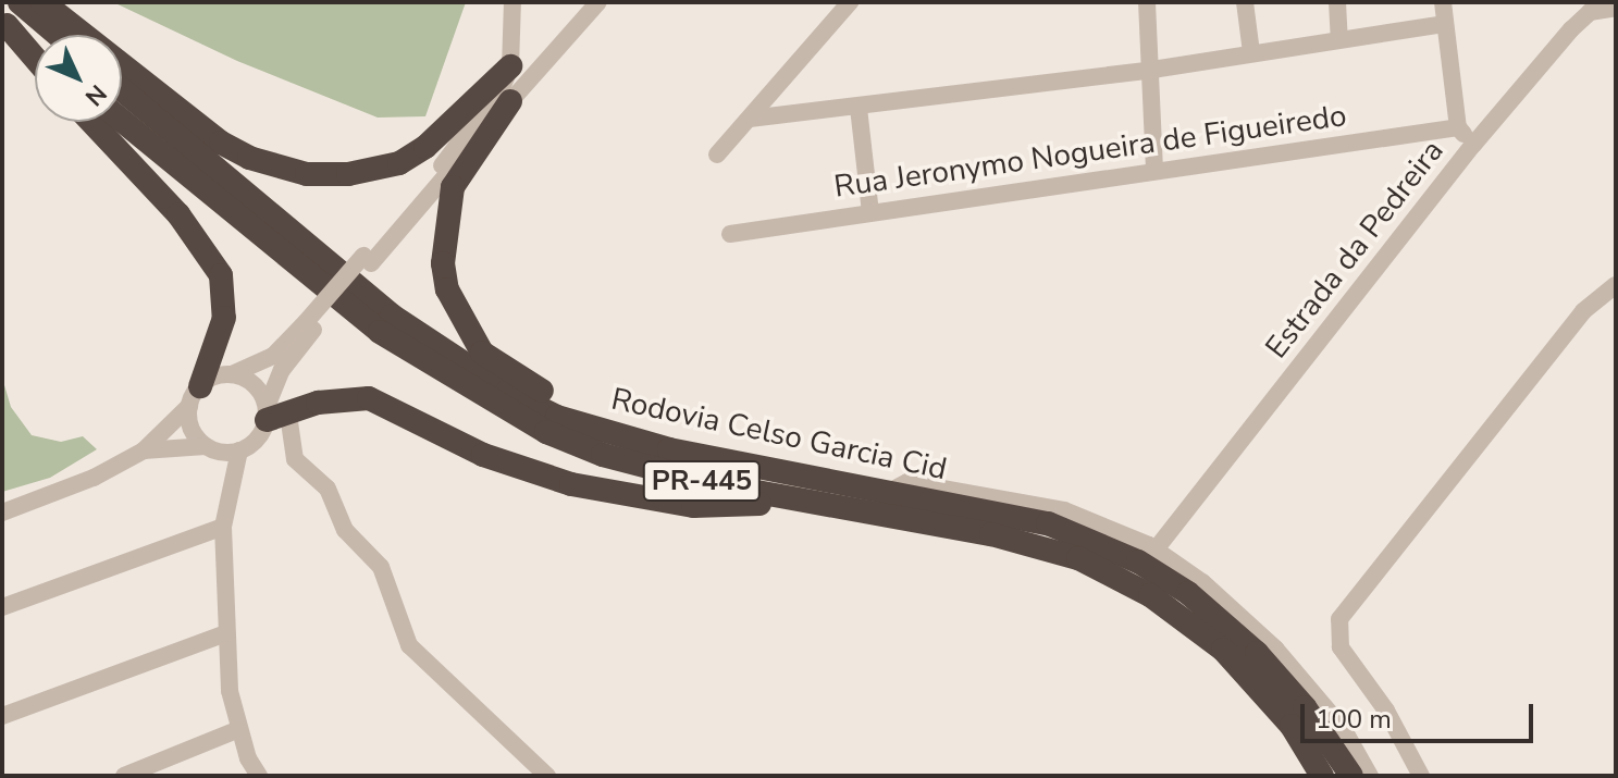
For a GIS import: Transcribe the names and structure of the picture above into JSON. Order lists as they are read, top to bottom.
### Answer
{
  "streets": {
    "highway": ["Rodovia Celso Garcia Cid", "PR-445"],
    "street": ["Rua Jeronymo Nogueira de Figueiredo", "Estrada da Pedreira"]
  },
  "scale_bar": "100 m",
  "north": "bottom right"
}
